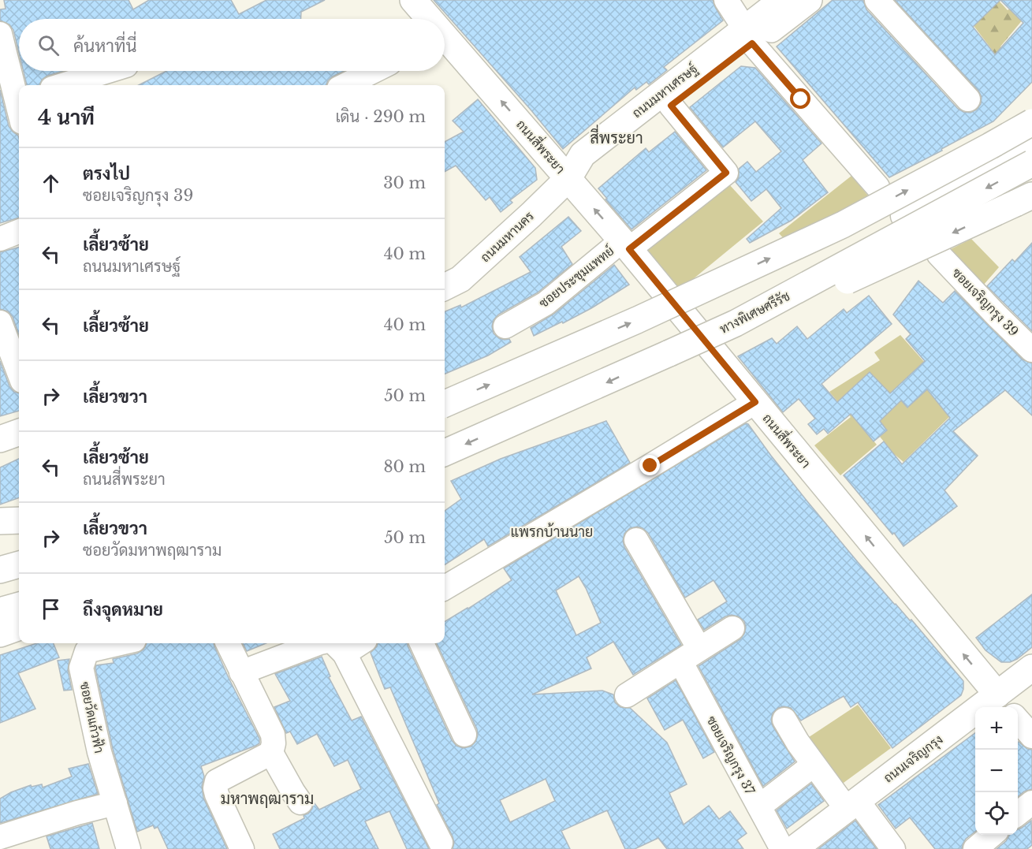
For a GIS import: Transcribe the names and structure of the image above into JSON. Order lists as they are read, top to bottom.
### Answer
{
  "streets": {
    "main road": [
      "ถนนมหาเศรษฐ์",
      "ถนนสี่พระยา",
      "ถนนมหานคร",
      "ทางพิเศษศรีรัช",
      "ถนนเจริญกรุง"
    ],
    "street": [
      "ซอยประชุมแพทย์",
      "ซอยเจริญกรุง 39",
      "ซอยวัดแก้วฟ้า",
      "ซอยเจริญกรุง 37"
    ]
  },
  "crossings": [
    ["ถนนมหาเศรษฐ์", "ถนนสี่พระยา"],
    ["ถนนมหาเศรษฐ์", "ถนนมหานคร"],
    ["ถนนมหาเศรษฐ์", "ซอยประชุมแพทย์"],
    ["ถนนสี่พระยา", "ถนนมหานคร"],
    ["ถนนสี่พระยา", "ซอยประชุมแพทย์"],
    ["ถนนสี่พระยา", "ถนนเจริญกรุง"]
  ],
  "one_way": ["ถนนสี่พระยา"],
  "districts": ["สี่พระยา", "แพรกบ้านนาย", "มหาพฤฒาราม"],
  "page": {
    "search": "ค้นหาที่นี่",
    "heading": ["4 นาที", "เดิน · 290 m"],
    "list": [
      ["ตรงไป", "ซอยเจริญกรุง 39", "30 m"],
      ["เลี้ยวซ้าย", "ถนนมหาเศรษฐ์", "40 m"],
      ["เลี้ยวซ้าย", "40 m"],
      ["เลี้ยวขวา", "50 m"],
      ["เลี้ยวซ้าย", "ถนนสี่พระยา", "80 m"],
      ["เลี้ยวขวา", "ซอยวัดมหาพฤฒาราม", "50 m"],
      "ถึงจุดหมาย"
    ],
    "map_buttons": ["+", "−"]
  }
}
